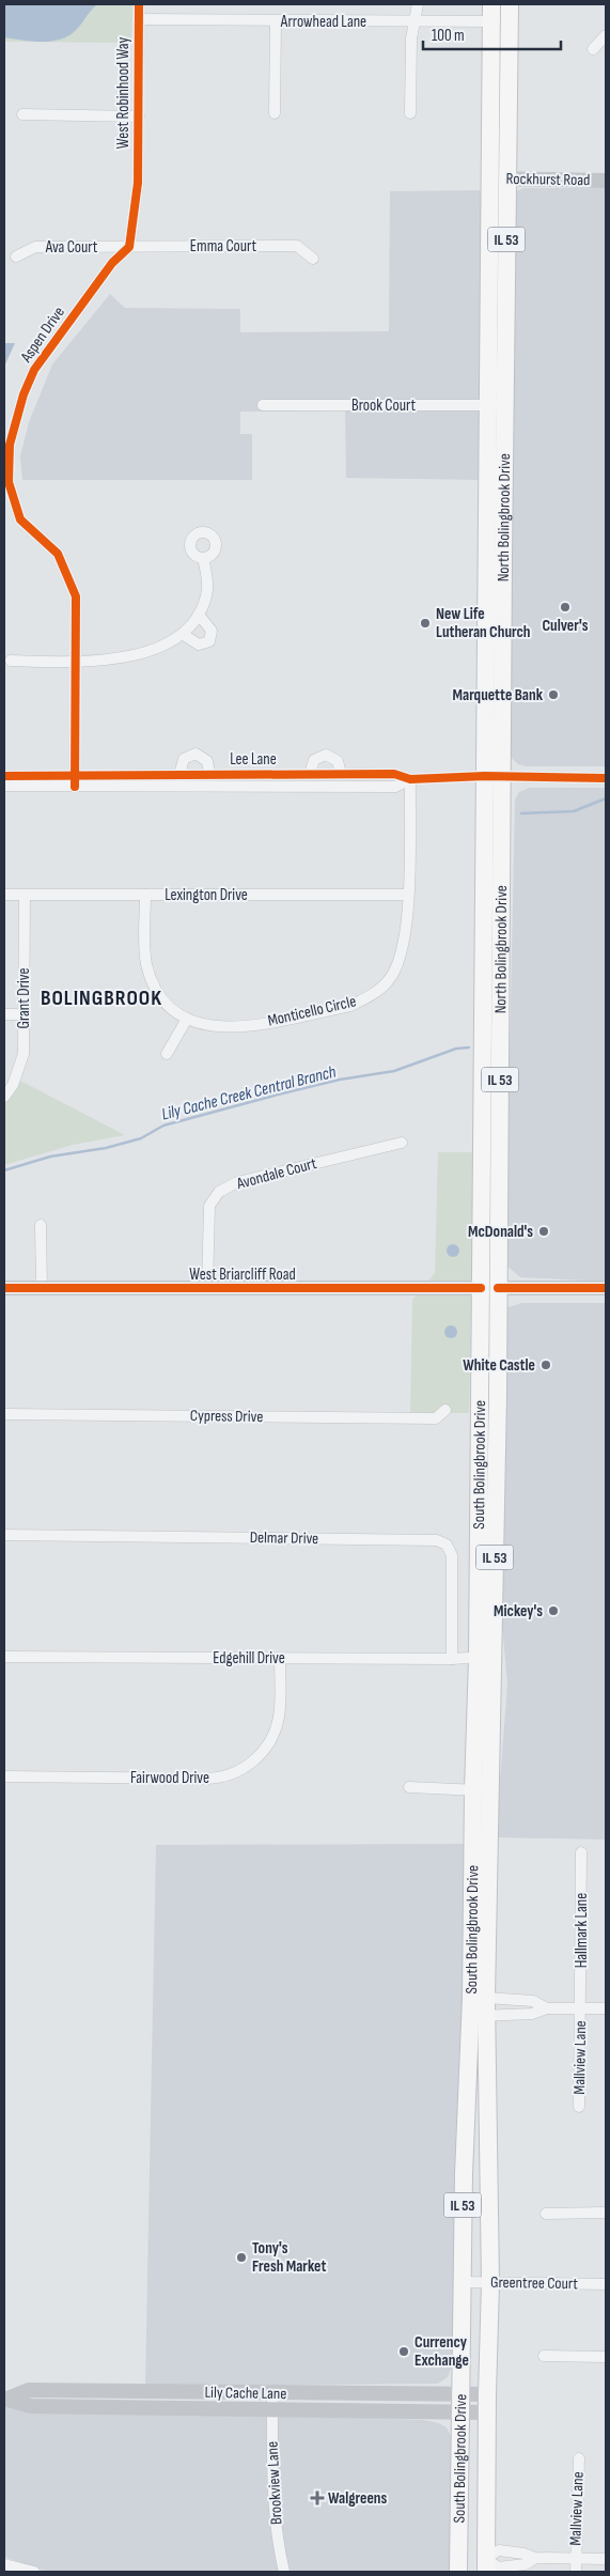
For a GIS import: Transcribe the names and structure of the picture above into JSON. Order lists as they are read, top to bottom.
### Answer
{
  "streets": {
    "main road": ["IL 53", "North Bolingbrook Drive", "South Bolingbrook Drive"],
    "street": [
      "Arrowhead Lane",
      "West Robinhood Way",
      "Rockhurst Road",
      "Emma Court",
      "Ava Court",
      "Aspen Drive",
      "Brook Court",
      "Lee Lane",
      "Lexington Drive",
      "Grant Drive",
      "Monticello Circle",
      "Avondale Court",
      "West Briarcliff Road",
      "Cypress Drive",
      "Delmar Drive",
      "Edgehill Drive",
      "Fairwood Drive",
      "Hallmark Lane",
      "Mallview Lane",
      "Greentree Court",
      "Lily Cache Lane",
      "Brookview Lane"
    ]
  },
  "crossings": [
    ["Arrowhead Lane", "West Robinhood Way"],
    ["Arrowhead Lane", "North Bolingbrook Drive"],
    ["West Robinhood Way", "Emma Court"],
    ["West Robinhood Way", "Ava Court"],
    ["West Robinhood Way", "Aspen Drive"],
    ["Rockhurst Road", "North Bolingbrook Drive"],
    ["Emma Court", "Ava Court"],
    ["Emma Court", "Aspen Drive"],
    ["Ava Court", "Aspen Drive"],
    ["Aspen Drive", "Lee Lane"],
    ["Brook Court", "North Bolingbrook Drive"],
    ["North Bolingbrook Drive", "Lee Lane"],
    ["North Bolingbrook Drive", "West Briarcliff Road"],
    ["North Bolingbrook Drive", "South Bolingbrook Drive"],
    ["Lee Lane", "Monticello Circle"],
    ["Lexington Drive", "Grant Drive"],
    ["Lexington Drive", "Monticello Circle"],
    ["Avondale Court", "West Briarcliff Road"],
    ["West Briarcliff Road", "South Bolingbrook Drive"],
    ["South Bolingbrook Drive", "Edgehill Drive"],
    ["South Bolingbrook Drive", "Greentree Court"],
    ["South Bolingbrook Drive", "Lily Cache Lane"],
    ["Delmar Drive", "Edgehill Drive"],
    ["Edgehill Drive", "Fairwood Drive"],
    ["Hallmark Lane", "Mallview Lane"],
    ["Lily Cache Lane", "Brookview Lane"]
  ],
  "districts": ["BOLINGBROOK"],
  "water": ["Lily Cache Creek Central Branch"],
  "places": {
    "other": [
      "Culver's",
      "New Life Lutheran Church",
      "Marquette Bank",
      "McDonald's",
      "White Castle",
      "Mickey's",
      "Tony's Fresh Market",
      "Currency Exchange"
    ],
    "health": ["Walgreens"]
  },
  "scale_bar": "100 m"
}
